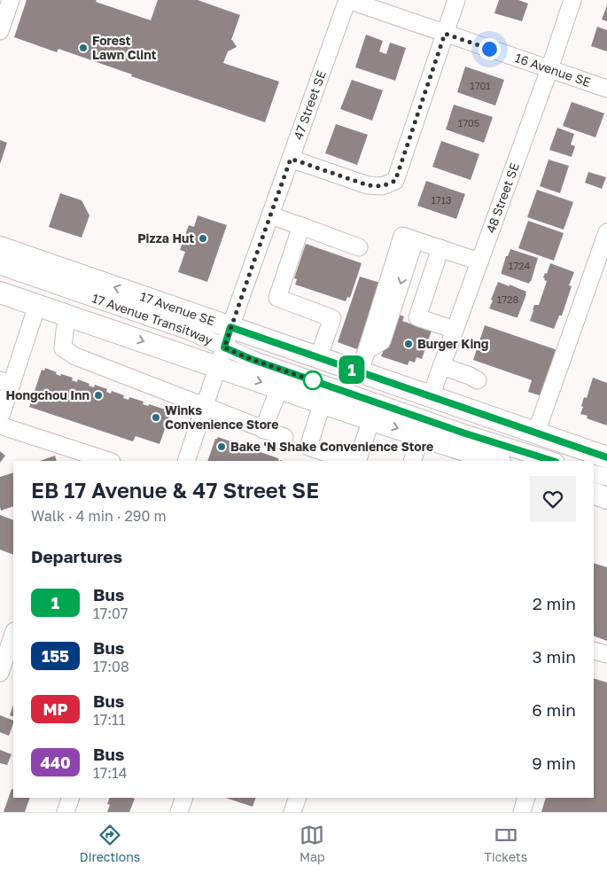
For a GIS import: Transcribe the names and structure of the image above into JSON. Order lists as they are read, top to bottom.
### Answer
{
  "streets": {
    "main road": ["17 Avenue SE"],
    "street": [
      "16 Avenue SE",
      "47 Street SE",
      "48 Street SE",
      "17 Avenue Transitway"
    ]
  },
  "crossings": [
    ["16 Avenue SE", "47 Street SE"],
    ["16 Avenue SE", "48 Street SE"],
    ["47 Street SE", "17 Avenue SE"],
    ["47 Street SE", "17 Avenue Transitway"],
    ["48 Street SE", "17 Avenue SE"]
  ],
  "places": [
    "Forest Lawn Clint",
    "Pizza Hut",
    "Burger King",
    "Hongchou Inn",
    "Winks Convenience Store",
    "Bake 'N Shake Convenience Store"
  ],
  "lines": ["bus line 1"],
  "house_numbers": [
    "1701",
    "1705",
    "1713",
    "1724",
    "1728"
  ],
  "page": {
    "on_map": "1",
    "heading": [
      ["EB 17 Avenue & 47 Street SE", "Walk · 4 min · 290 m"],
      "Departures"
    ],
    "list": [
      {
        "mark": "1",
        "name": "Bus",
        "note": "17:07",
        "value": "2 min"
      },
      {
        "mark": "155",
        "name": "Bus",
        "note": "17:08",
        "value": "3 min"
      },
      {
        "mark": "MP",
        "name": "Bus",
        "note": "17:11",
        "value": "6 min"
      },
      {
        "mark": "440",
        "name": "Bus",
        "note": "17:14",
        "value": "9 min"
      }
    ],
    "tabs": ["Directions", "Map", "Tickets"]
  }
}
